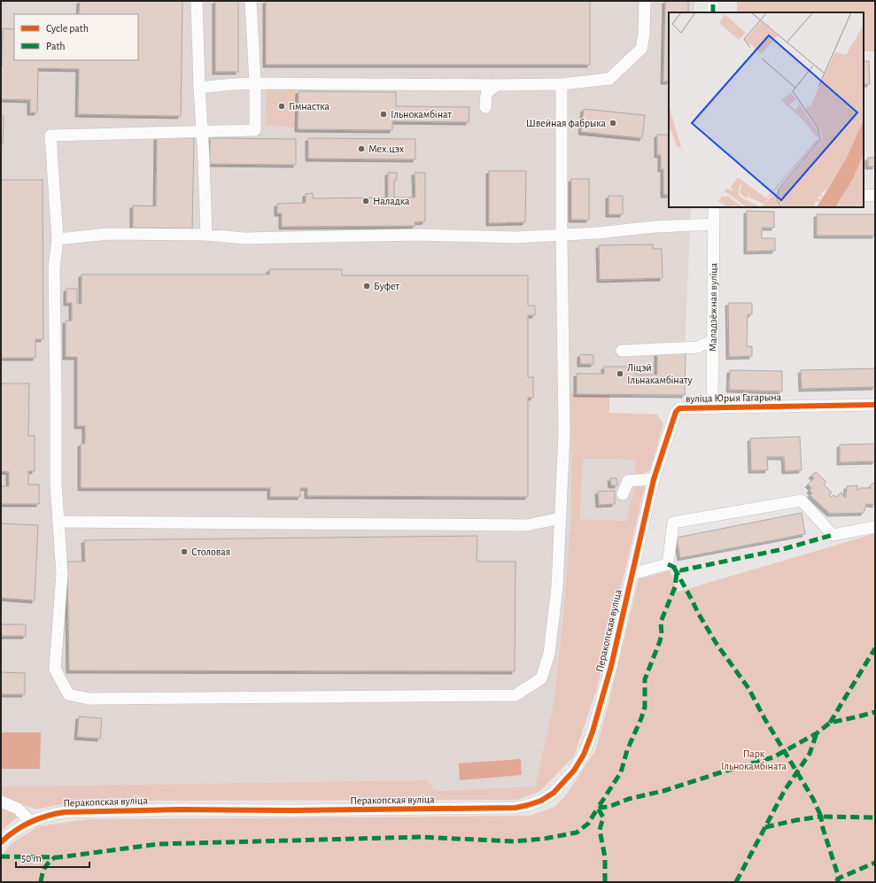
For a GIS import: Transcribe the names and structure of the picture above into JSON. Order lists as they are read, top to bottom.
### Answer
{
  "streets": {
    "street": ["Маладзёжная вуліца", "вуліца Юрыя Гагарына", "Перакопская вуліца"]
  },
  "crossings": [
    ["Маладзёжная вуліца", "вуліца Юрыя Гагарына"],
    ["вуліца Юрыя Гагарына", "Перакопская вуліца"]
  ],
  "parks": ["Парк Ільнокамбіната"],
  "places": [
    "Гімнастка",
    "Ільнокамбінат",
    "Швейная фабрыка",
    "Мех.цэх",
    "Наладка",
    "Буфет",
    "Ліцэй Ільнакамбінату",
    "Столовая"
  ],
  "legend": ["Cycle path", "Path"],
  "scale_bar": "50 m"
}
